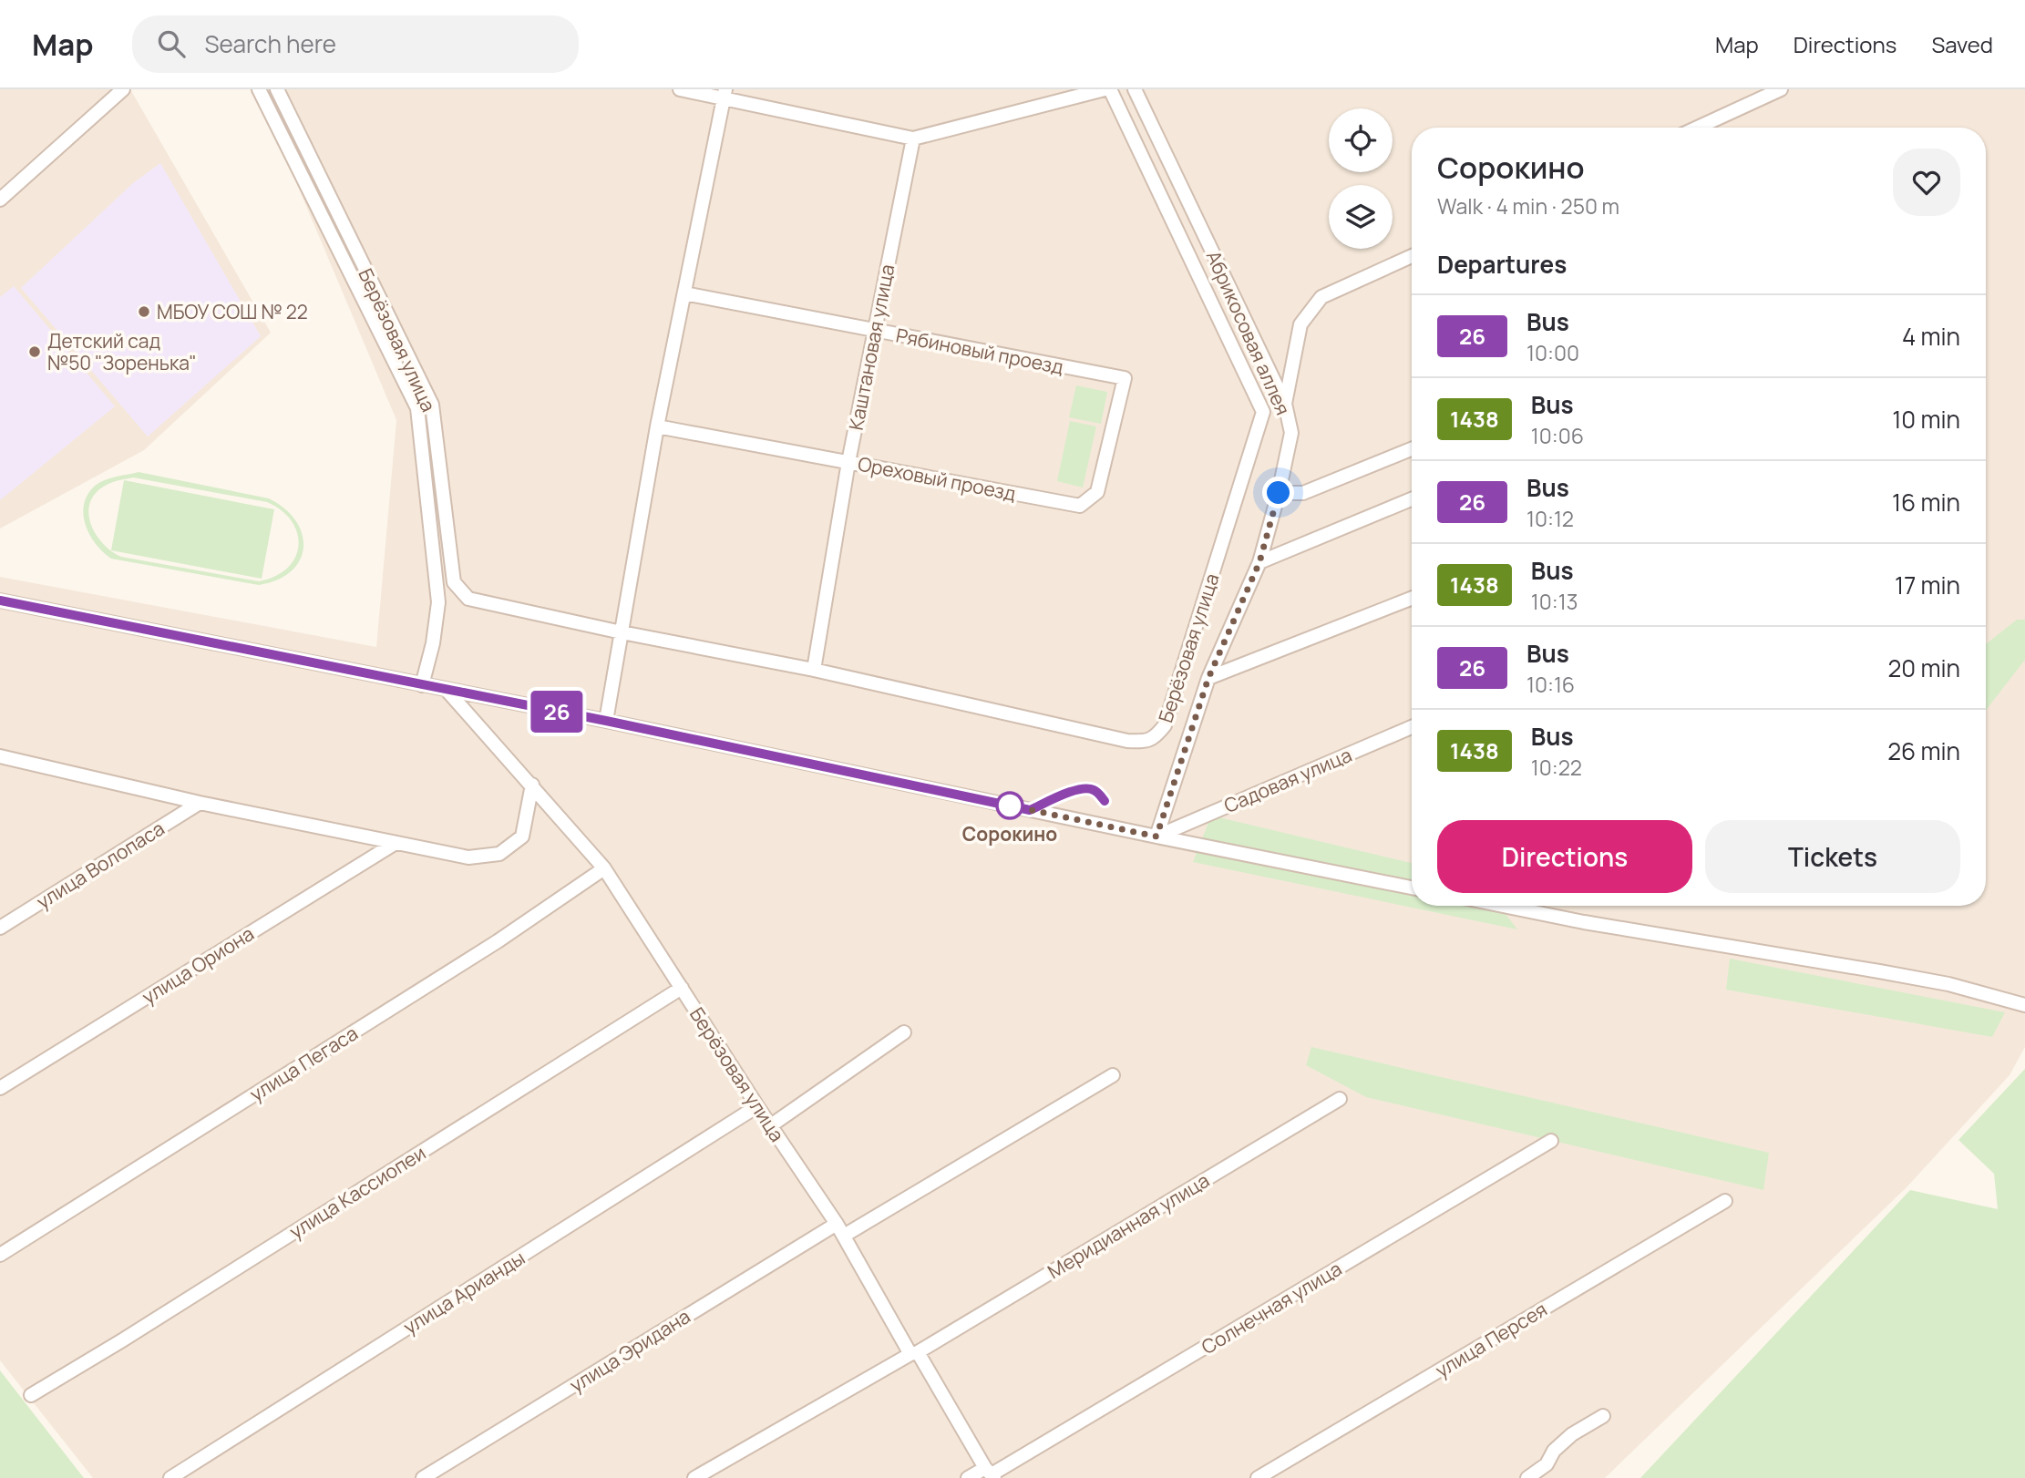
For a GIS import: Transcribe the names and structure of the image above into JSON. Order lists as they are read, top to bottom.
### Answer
{
  "streets": {
    "street": [
      "Абрикосовая аллея",
      "Берёзовая улица",
      "Каштановая улица",
      "Рябиновый проезд",
      "Ореховый проезд",
      "Садовая улица",
      "улица Волопаса",
      "улица Ориона",
      "улица Пегаса",
      "улица Кассиопеи",
      "Меридианная улица",
      "улица Арианды",
      "Солнечная улица",
      "улица Персея",
      "улица Эридана"
    ]
  },
  "crossings": [
    ["Абрикосовая аллея", "Садовая улица"],
    ["Берёзовая улица", "Каштановая улица"],
    ["Берёзовая улица", "улица Пегаса"],
    ["Берёзовая улица", "улица Кассиопеи"],
    ["Берёзовая улица", "Меридианная улица"],
    ["Берёзовая улица", "улица Арианды"],
    ["Берёзовая улица", "Солнечная улица"],
    ["Берёзовая улица", "улица Эридана"],
    ["Каштановая улица", "Рябиновый проезд"],
    ["Каштановая улица", "Ореховый проезд"],
    ["Рябиновый проезд", "Ореховый проезд"]
  ],
  "places": ["МБОУ СОШ № 22", "Детский сад №50 \"Зоренька\"", "Сорокино"],
  "lines": ["bus line 26"],
  "page": {
    "header": "Map",
    "search": "Search here",
    "nav": ["Map", "Directions", "Saved"],
    "on_map": "26",
    "heading": [
      ["Сорокино", "Walk · 4 min · 250 m"],
      "Departures"
    ],
    "list": [
      {
        "mark": "26",
        "name": "Bus",
        "note": "10:00",
        "value": "4 min"
      },
      {
        "mark": "1438",
        "name": "Bus",
        "note": "10:06",
        "value": "10 min"
      },
      {
        "mark": "26",
        "name": "Bus",
        "note": "10:12",
        "value": "16 min"
      },
      {
        "mark": "1438",
        "name": "Bus",
        "note": "10:13",
        "value": "17 min"
      },
      {
        "mark": "26",
        "name": "Bus",
        "note": "10:16",
        "value": "20 min"
      },
      {
        "mark": "1438",
        "name": "Bus",
        "note": "10:22",
        "value": "26 min"
      }
    ],
    "buttons": ["Directions", "Tickets"]
  }
}
